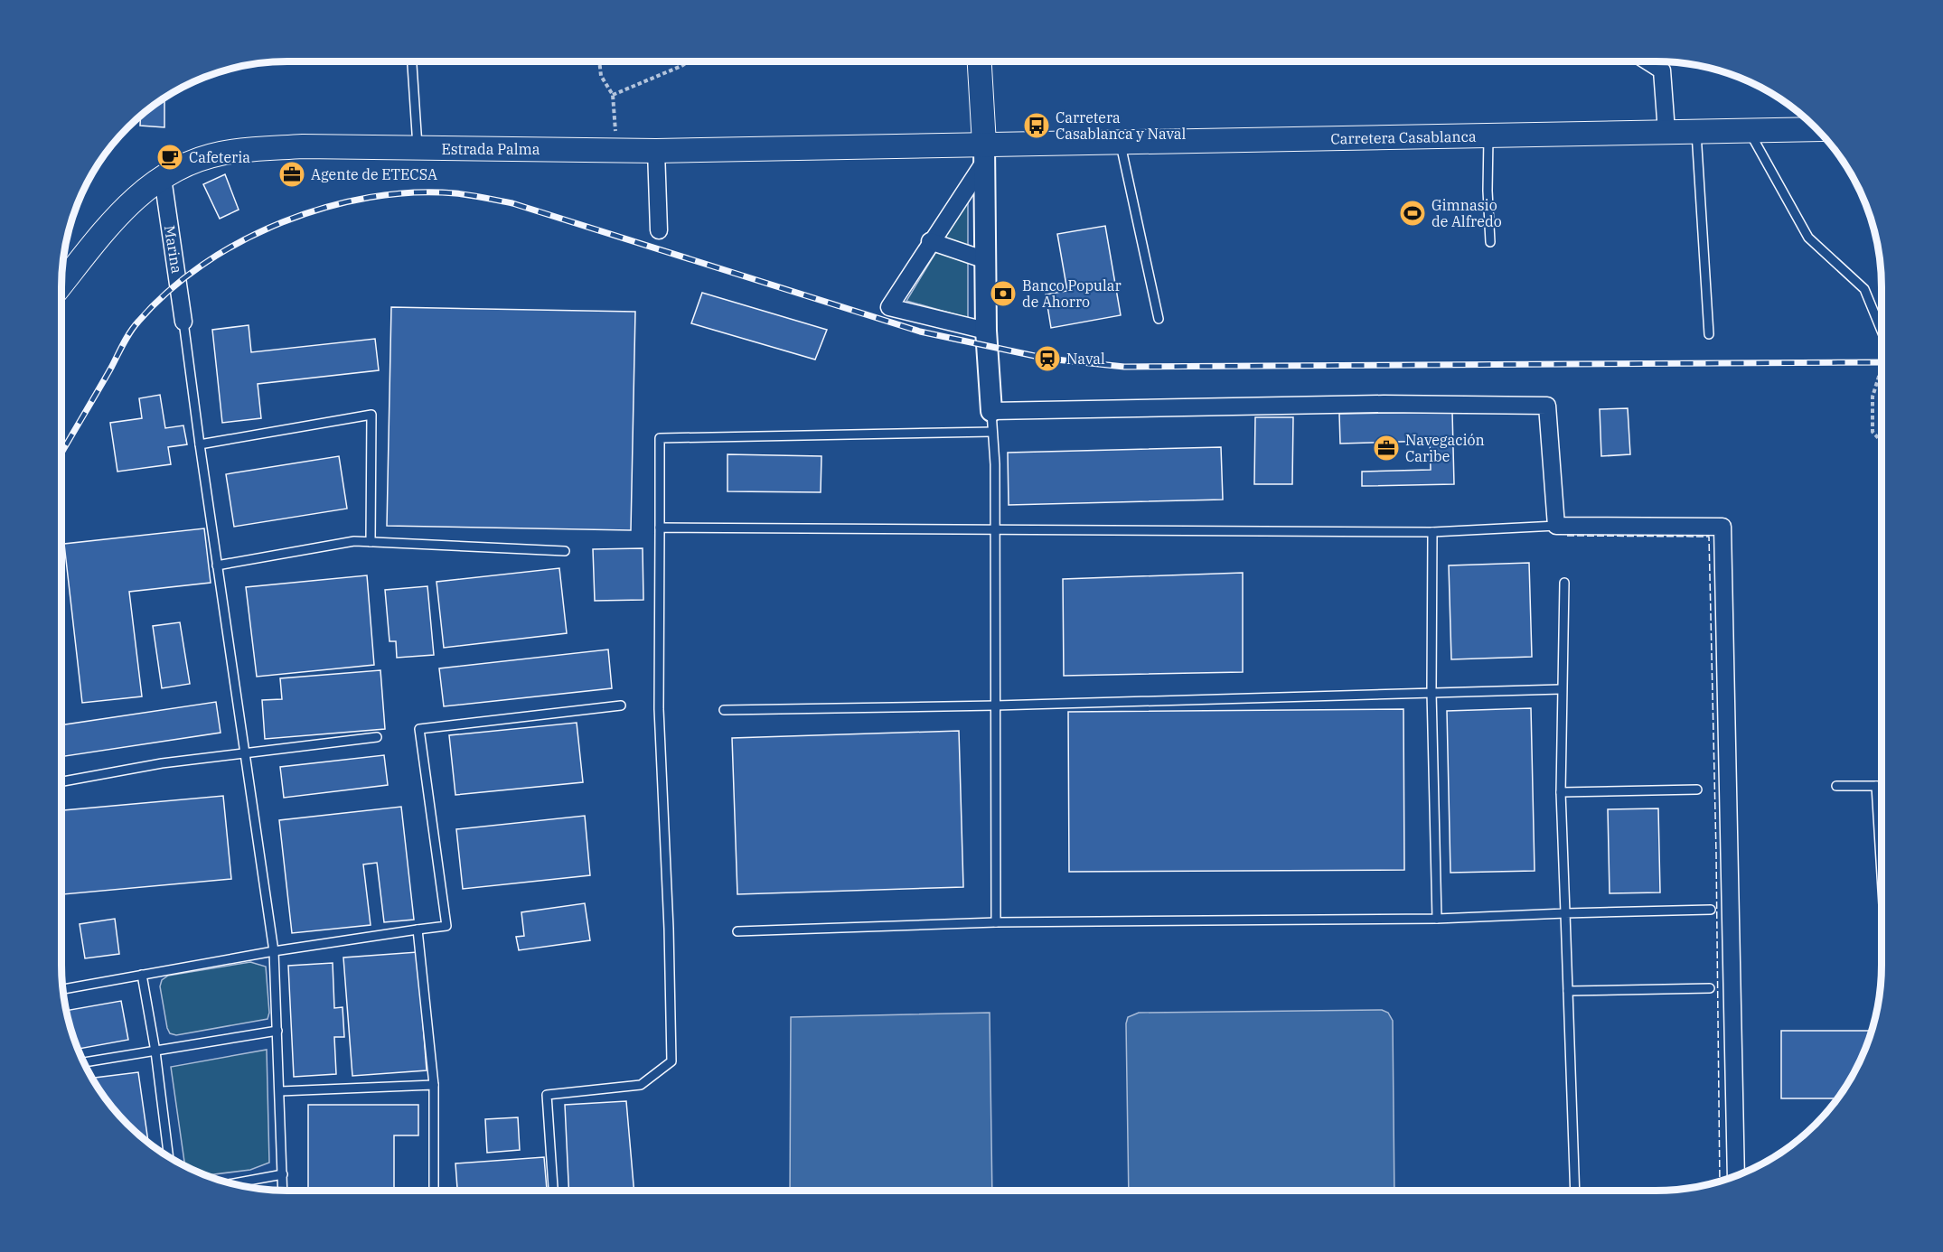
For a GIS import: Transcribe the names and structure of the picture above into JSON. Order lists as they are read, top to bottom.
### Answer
{
  "streets": {
    "main road": ["Carretera Casablanca", "Estrada Palma"],
    "street": ["Marina"]
  },
  "crossings": [
    ["Carretera Casablanca", "Estrada Palma"],
    ["Estrada Palma", "Marina"]
  ],
  "places": {
    "bus stop": ["Carretera Casablanca y Naval"],
    "cafe": ["Cafeteria"],
    "office": ["Agente de ETECSA", "Navegación Caribe"],
    "sports": ["Gimnasio de Alfredo"],
    "bank": ["Banco Popular de Ahorro"],
    "station": ["Naval"]
  }
}
